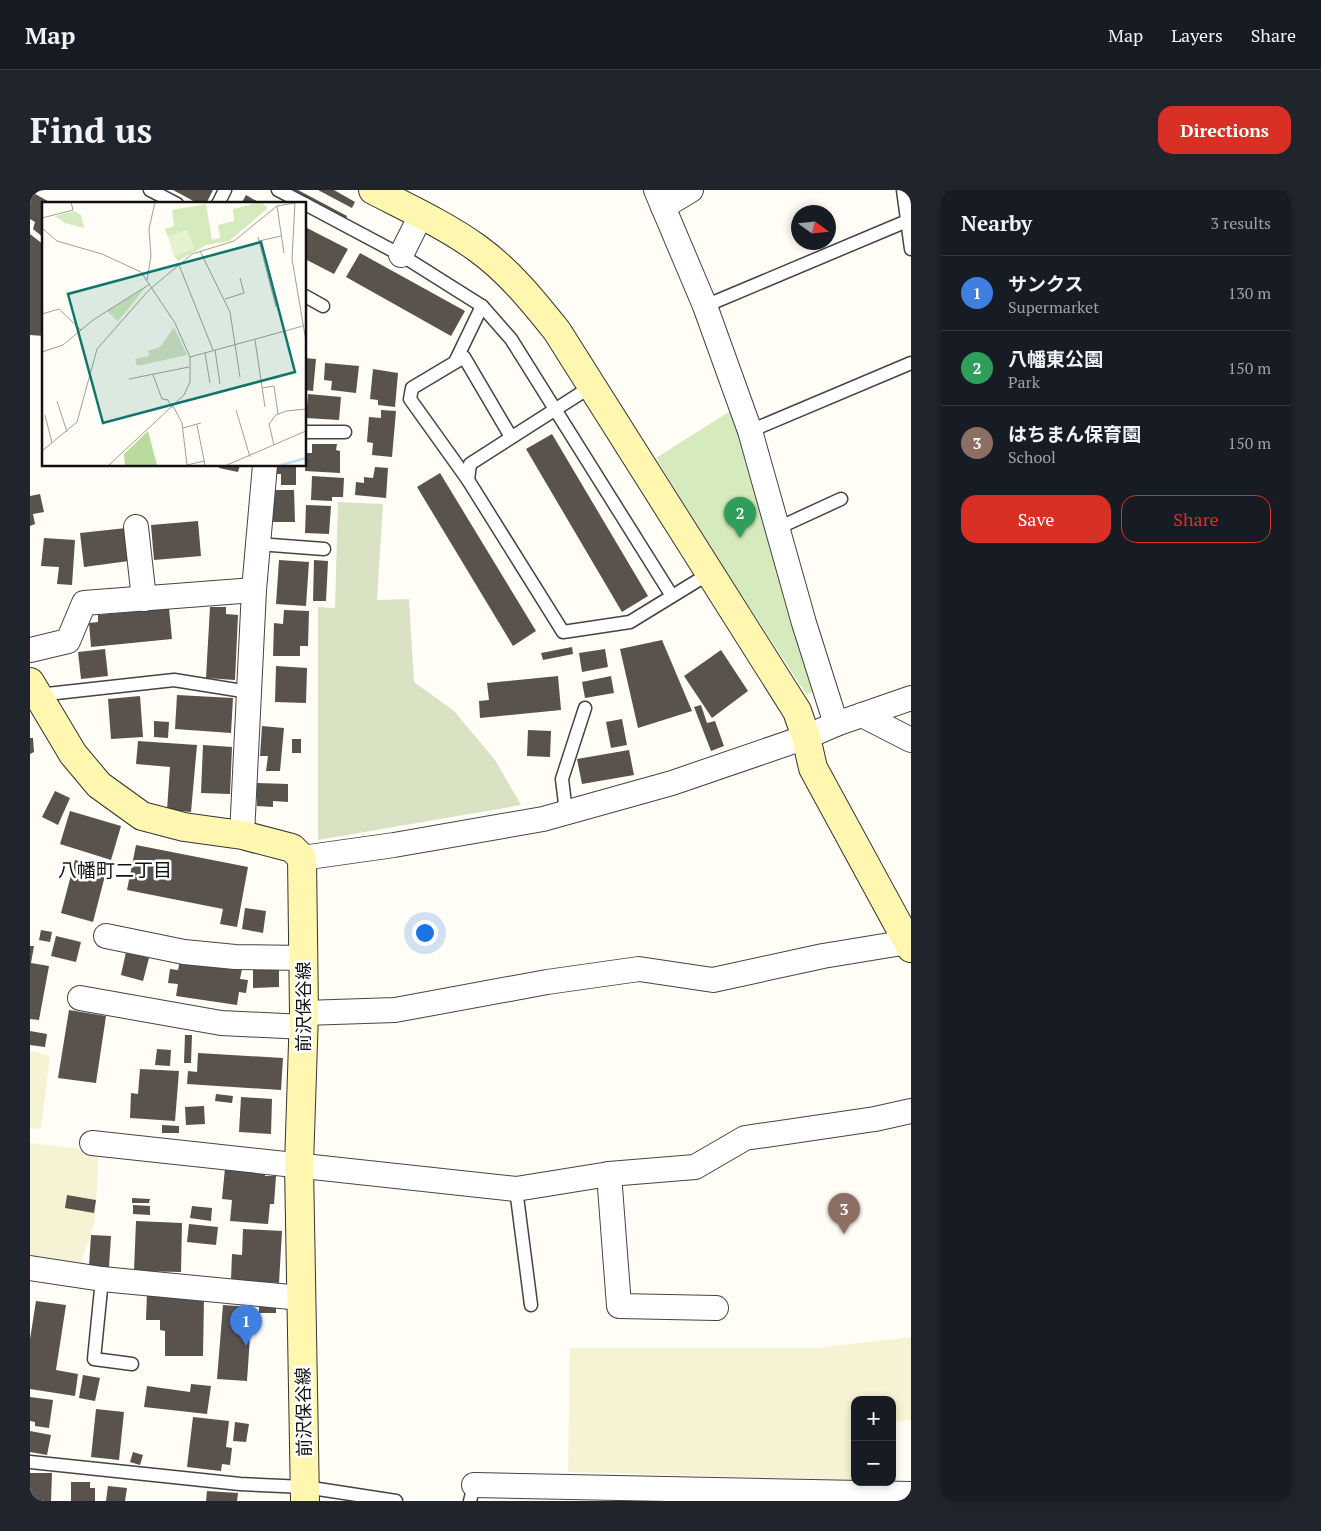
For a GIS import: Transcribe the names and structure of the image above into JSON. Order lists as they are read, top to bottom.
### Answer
{
  "streets": {
    "main road": ["前沢保谷線"]
  },
  "districts": ["八幡町二丁目"],
  "north": "right",
  "page": {
    "header": "Map",
    "nav": ["Map", "Layers", "Share"],
    "buttons": [
      "Directions",
      ["Save", "Share"]
    ],
    "title": "Find us",
    "heading": ["Nearby", "3 results"],
    "list": [
      {
        "mark": "1",
        "name": "サンクス",
        "note": "Supermarket",
        "value": "130 m"
      },
      {
        "mark": "2",
        "name": "八幡東公園",
        "note": "Park",
        "value": "150 m"
      },
      {
        "mark": "3",
        "name": "はちまん保育園",
        "note": "School",
        "value": "150 m"
      }
    ],
    "pins": ["2", "3", "1"],
    "map_buttons": ["+", "−"]
  }
}
